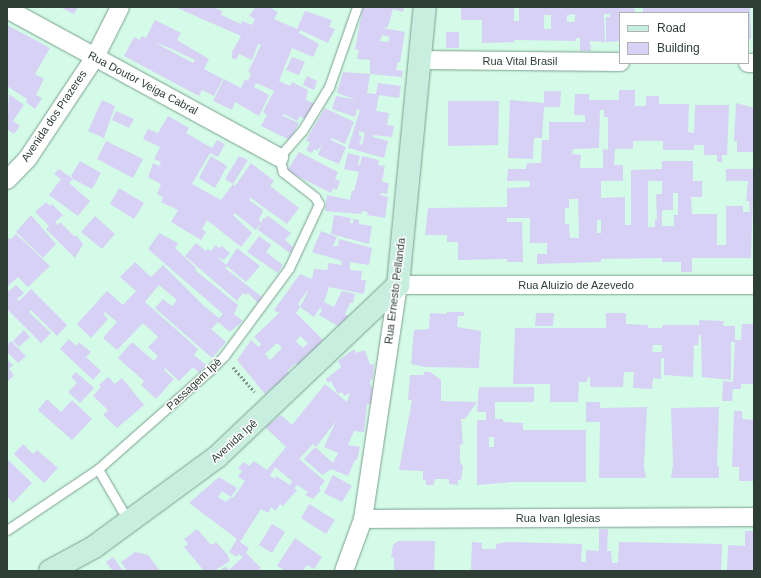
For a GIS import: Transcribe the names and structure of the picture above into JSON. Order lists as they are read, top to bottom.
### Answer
{
  "streets": {
    "main road": ["Rua Ernesto Pellanda", "Avenida Ipê"],
    "street": [
      "Rua Vital Brasil",
      "Rua Doutor Veiga Cabral",
      "Avenida dos Prazeres",
      "Rua Aluizio de Azevedo",
      "Rua Ivan Iglesias"
    ],
    "lane": ["Passagem Ipê"]
  },
  "crossings": [
    ["Rua Vital Brasil", "Rua Ernesto Pellanda"],
    ["Rua Doutor Veiga Cabral", "Avenida dos Prazeres"],
    ["Rua Doutor Veiga Cabral", "Passagem Ipê"],
    ["Rua Aluizio de Azevedo", "Rua Ernesto Pellanda"],
    ["Rua Aluizio de Azevedo", "Avenida Ipê"],
    ["Rua Ernesto Pellanda", "Avenida Ipê"],
    ["Rua Ernesto Pellanda", "Rua Ivan Iglesias"]
  ],
  "legend": ["Road", "Building"]
}
